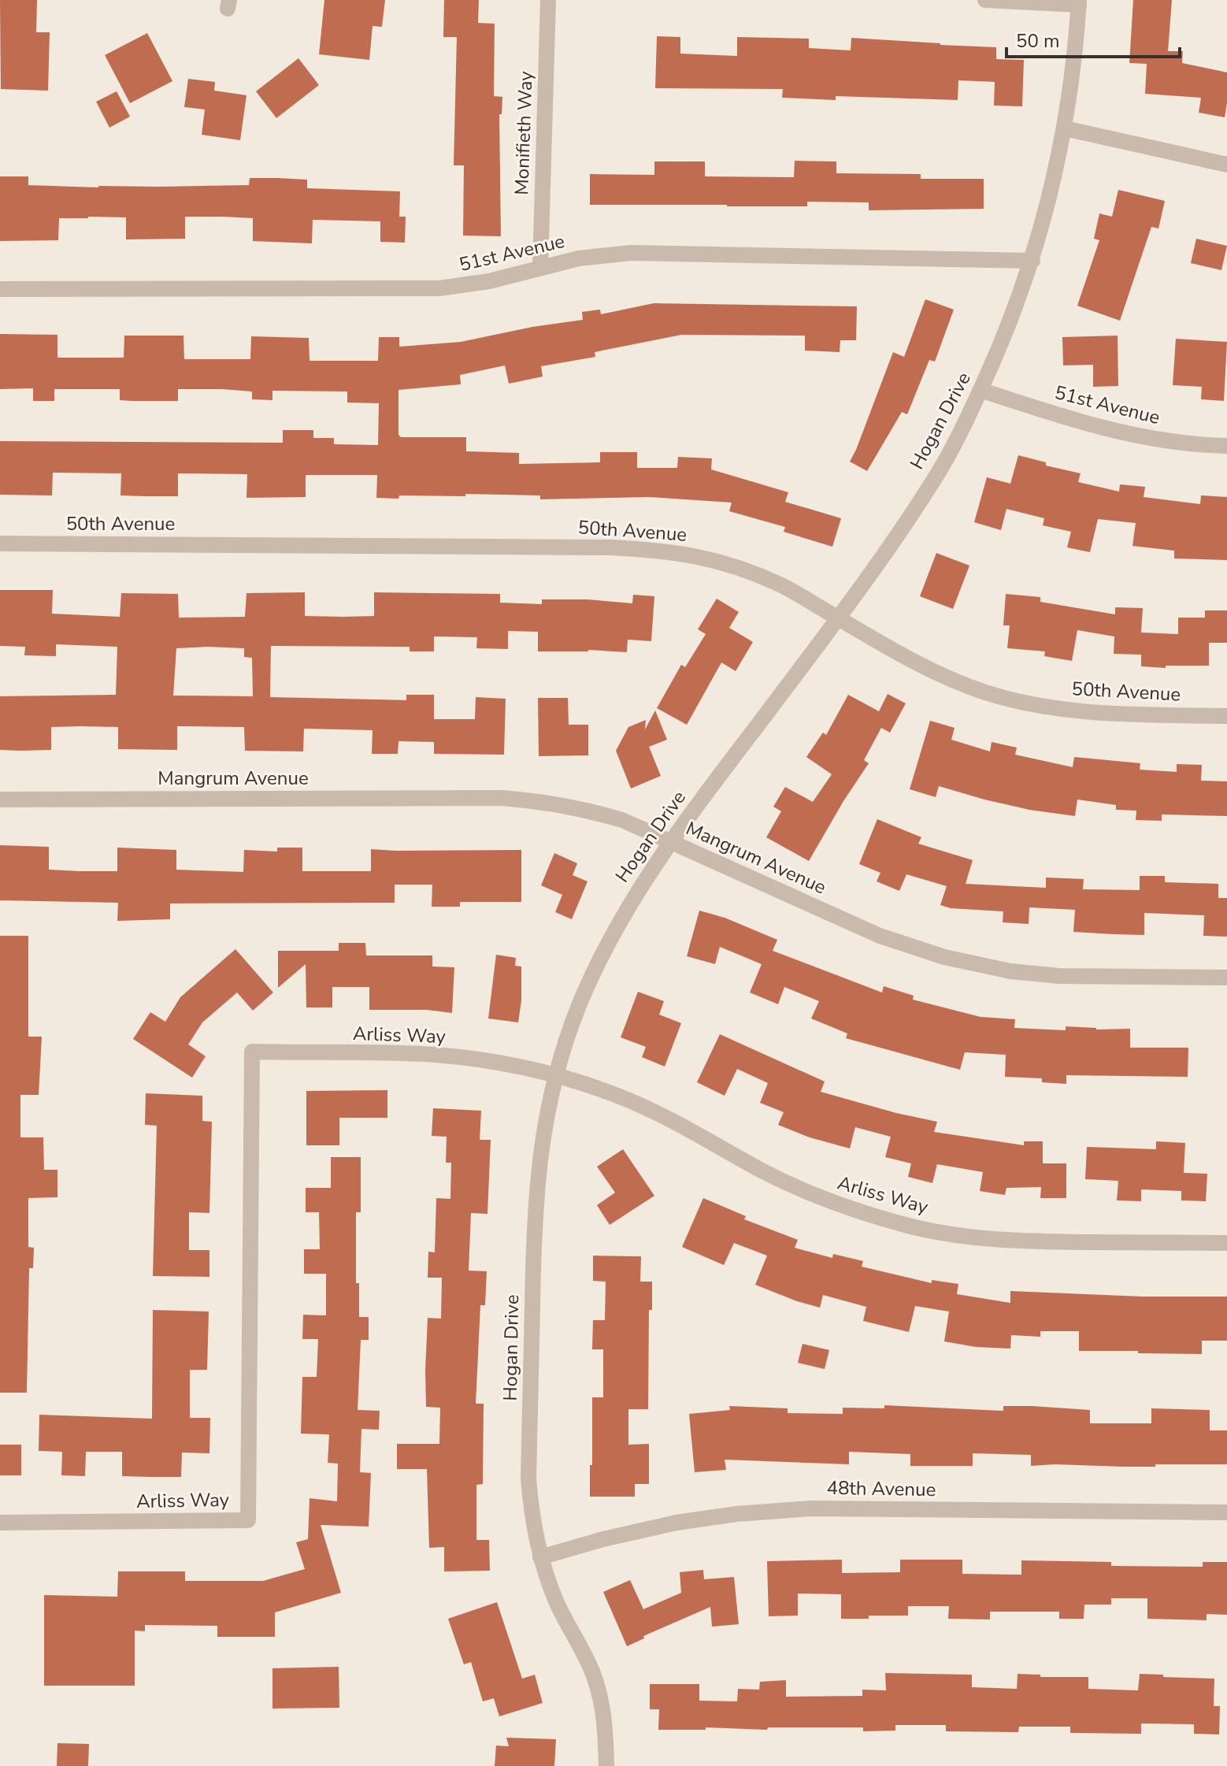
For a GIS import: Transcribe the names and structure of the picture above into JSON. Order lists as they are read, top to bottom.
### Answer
{
  "streets": {
    "street": [
      "Monifieth Way",
      "51st Avenue",
      "Hogan Drive",
      "50th Avenue",
      "Mangrum Avenue",
      "Arliss Way",
      "48th Avenue"
    ]
  },
  "crossings": [
    ["Monifieth Way", "51st Avenue"],
    ["51st Avenue", "Hogan Drive"],
    ["Hogan Drive", "50th Avenue"],
    ["Hogan Drive", "Mangrum Avenue"],
    ["Hogan Drive", "Arliss Way"],
    ["Hogan Drive", "48th Avenue"]
  ],
  "scale_bar": "50 m"
}
